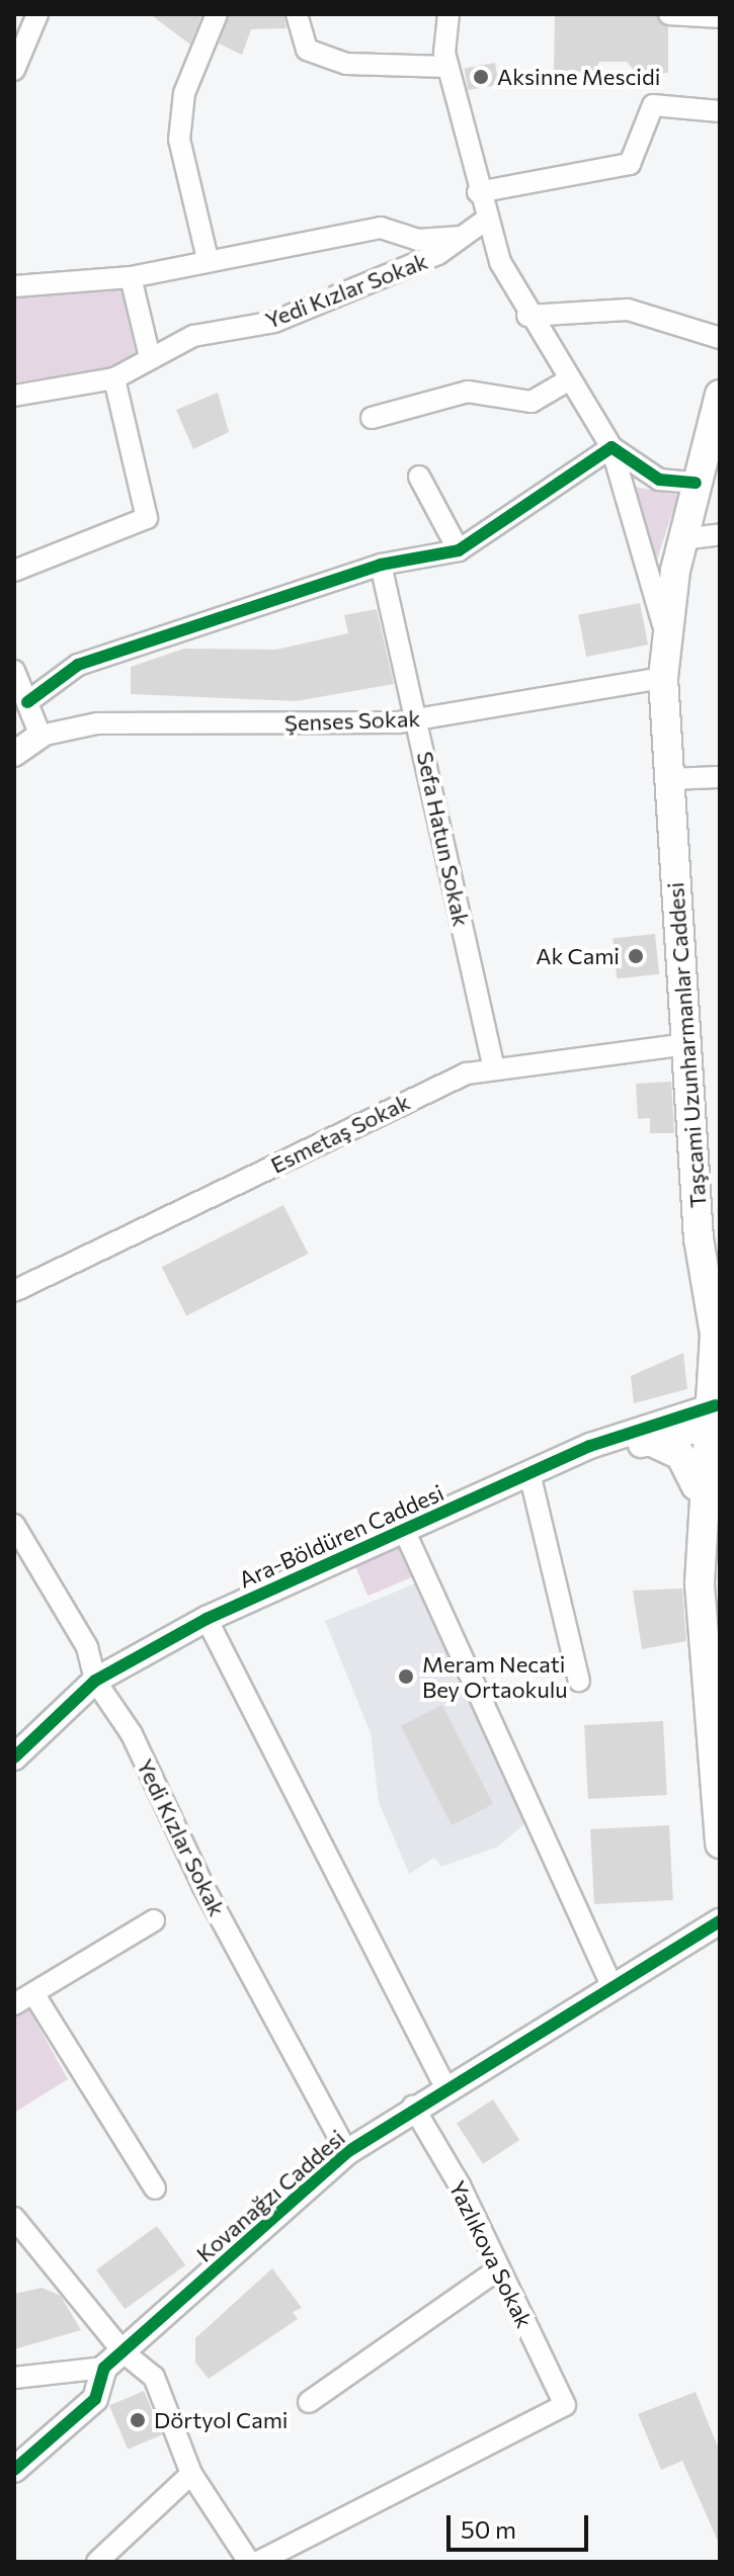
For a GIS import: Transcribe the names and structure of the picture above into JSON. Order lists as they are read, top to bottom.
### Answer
{
  "streets": {
    "main road": ["Taşcami Uzunharmanlar Caddesi"],
    "street": [
      "Yedi Kızlar Sokak",
      "Şenses Sokak",
      "Sefa Hatun Sokak",
      "Esmetaş Sokak",
      "Ara-Böldüren Caddesi",
      "Kovanağzı Caddesi",
      "Yazlıkova Sokak"
    ]
  },
  "crossings": [
    ["Yedi Kızlar Sokak", "Ara-Böldüren Caddesi"],
    ["Yedi Kızlar Sokak", "Kovanağzı Caddesi"],
    ["Şenses Sokak", "Sefa Hatun Sokak"],
    ["Şenses Sokak", "Taşcami Uzunharmanlar Caddesi"],
    ["Sefa Hatun Sokak", "Esmetaş Sokak"],
    ["Taşcami Uzunharmanlar Caddesi", "Esmetaş Sokak"],
    ["Taşcami Uzunharmanlar Caddesi", "Ara-Böldüren Caddesi"],
    ["Kovanağzı Caddesi", "Yazlıkova Sokak"]
  ],
  "places": [
    "Aksinne Mescidi",
    "Ak Cami",
    "Meram Necati Bey Ortaokulu",
    "Dörtyol Cami"
  ],
  "scale_bar": "50 m"
}
